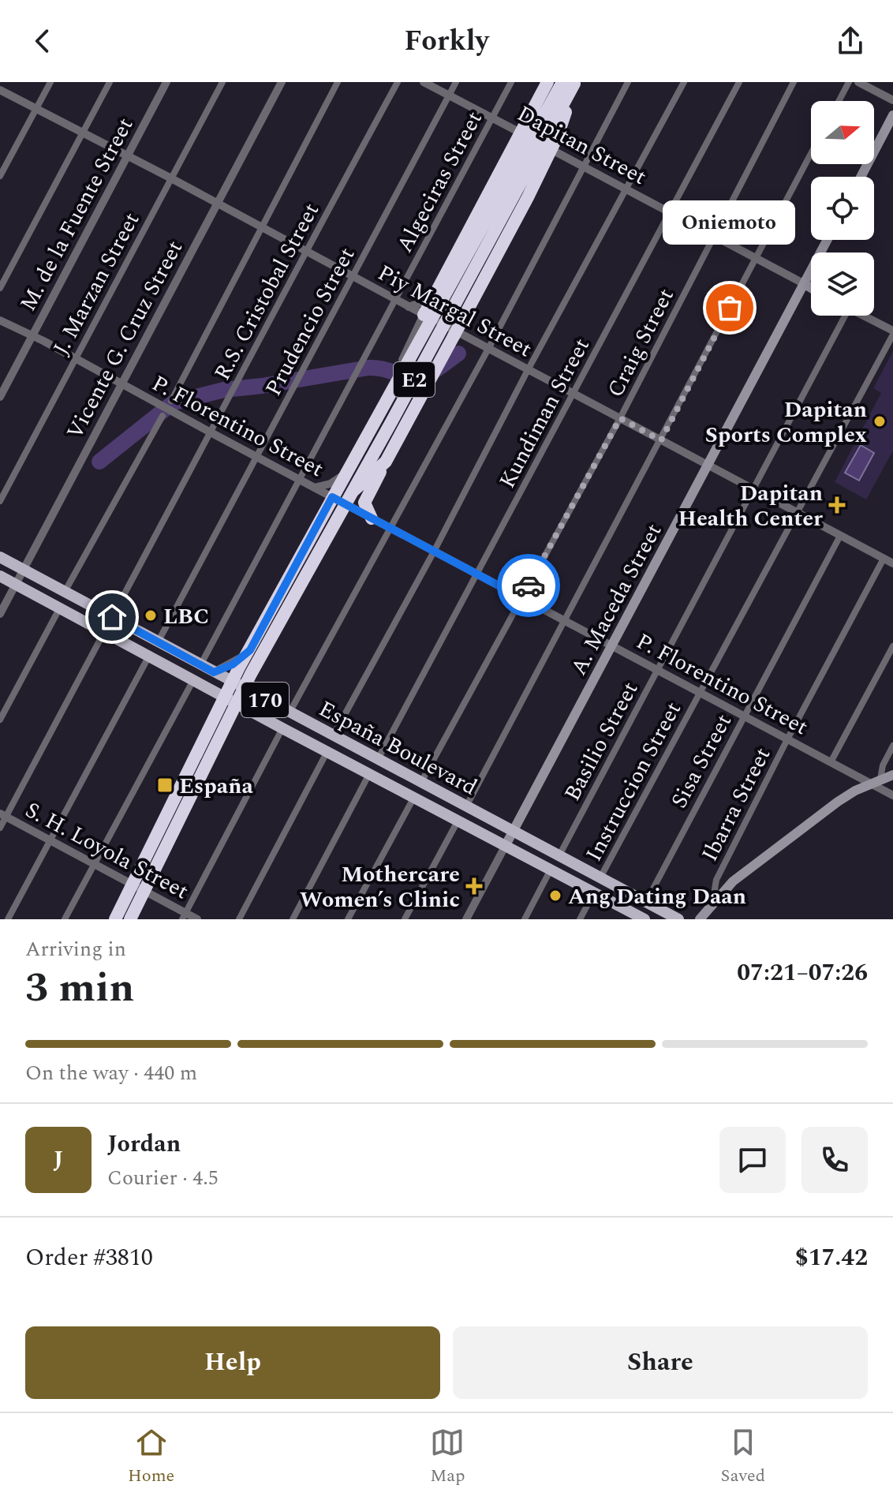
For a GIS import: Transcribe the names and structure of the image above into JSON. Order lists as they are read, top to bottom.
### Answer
{
  "streets": {
    "highway": ["E2"],
    "main road": [
      "Dapitan Street",
      "A. Maceda Street",
      "170",
      "España Boulevard"
    ],
    "street": [
      "Algeciras Street",
      "M. de la Fuente Street",
      "J. Marzan Street",
      "R.S. Cristobal Street",
      "Piy Margal Street",
      "Prudencio Street",
      "Vicente G. Cruz Street",
      "Craig Street",
      "Kundiman Street",
      "P. Florentino Street",
      "Basilio Street",
      "Sisa Street",
      "Instruccion Street",
      "Ibarra Street",
      "S. H. Loyola Street"
    ]
  },
  "crossings": [
    ["Dapitan Street", "Algeciras Street"],
    ["Dapitan Street", "Prudencio Street"],
    ["Dapitan Street", "Craig Street"],
    ["Dapitan Street", "Kundiman Street"],
    ["Dapitan Street", "A. Maceda Street"],
    ["Algeciras Street", "Piy Margal Street"],
    ["Algeciras Street", "P. Florentino Street"],
    ["Algeciras Street", "España Boulevard"],
    ["M. de la Fuente Street", "Piy Margal Street"],
    ["M. de la Fuente Street", "P. Florentino Street"],
    ["J. Marzan Street", "Piy Margal Street"],
    ["J. Marzan Street", "P. Florentino Street"],
    ["R.S. Cristobal Street", "Piy Margal Street"],
    ["R.S. Cristobal Street", "P. Florentino Street"],
    ["R.S. Cristobal Street", "España Boulevard"],
    ["Piy Margal Street", "Prudencio Street"],
    ["Piy Margal Street", "Vicente G. Cruz Street"],
    ["Piy Margal Street", "Craig Street"],
    ["Piy Margal Street", "Kundiman Street"],
    ["Piy Margal Street", "A. Maceda Street"],
    ["Piy Margal Street", "Basilio Street"],
    ["Piy Margal Street", "Sisa Street"],
    ["Piy Margal Street", "Instruccion Street"],
    ["Piy Margal Street", "Ibarra Street"],
    ["Prudencio Street", "P. Florentino Street"],
    ["Prudencio Street", "España Boulevard"],
    ["Vicente G. Cruz Street", "P. Florentino Street"],
    ["Vicente G. Cruz Street", "España Boulevard"],
    ["Craig Street", "P. Florentino Street"],
    ["Craig Street", "España Boulevard"],
    ["Kundiman Street", "P. Florentino Street"],
    ["Kundiman Street", "España Boulevard"],
    ["P. Florentino Street", "A. Maceda Street"],
    ["P. Florentino Street", "Basilio Street"],
    ["P. Florentino Street", "Sisa Street"],
    ["P. Florentino Street", "Instruccion Street"],
    ["P. Florentino Street", "Ibarra Street"],
    ["A. Maceda Street", "España Boulevard"],
    ["Basilio Street", "España Boulevard"],
    ["España Boulevard", "Sisa Street"],
    ["España Boulevard", "Instruccion Street"]
  ],
  "places": {
    "other": [
      "Oniemoto",
      "Dapitan Sports Complex",
      "LBC",
      "Ang Dating Daan"
    ],
    "health": ["Dapitan Health Center", "Mothercare Women’s Clinic"],
    "transit": ["España"]
  },
  "north": "right",
  "page": {
    "header": "Forkly",
    "bubble": "Oniemoto",
    "heading": ["3 min", "Arriving in", "07:21–07:26"],
    "panel": [
      "Jordan",
      "Courier · 4.5",
      "Order #3810",
      "$17.42"
    ],
    "bar": "On the way · 440 m",
    "round": "J",
    "buttons": ["Help", "Share"],
    "tabs": ["Home", "Map", "Saved"]
  }
}
